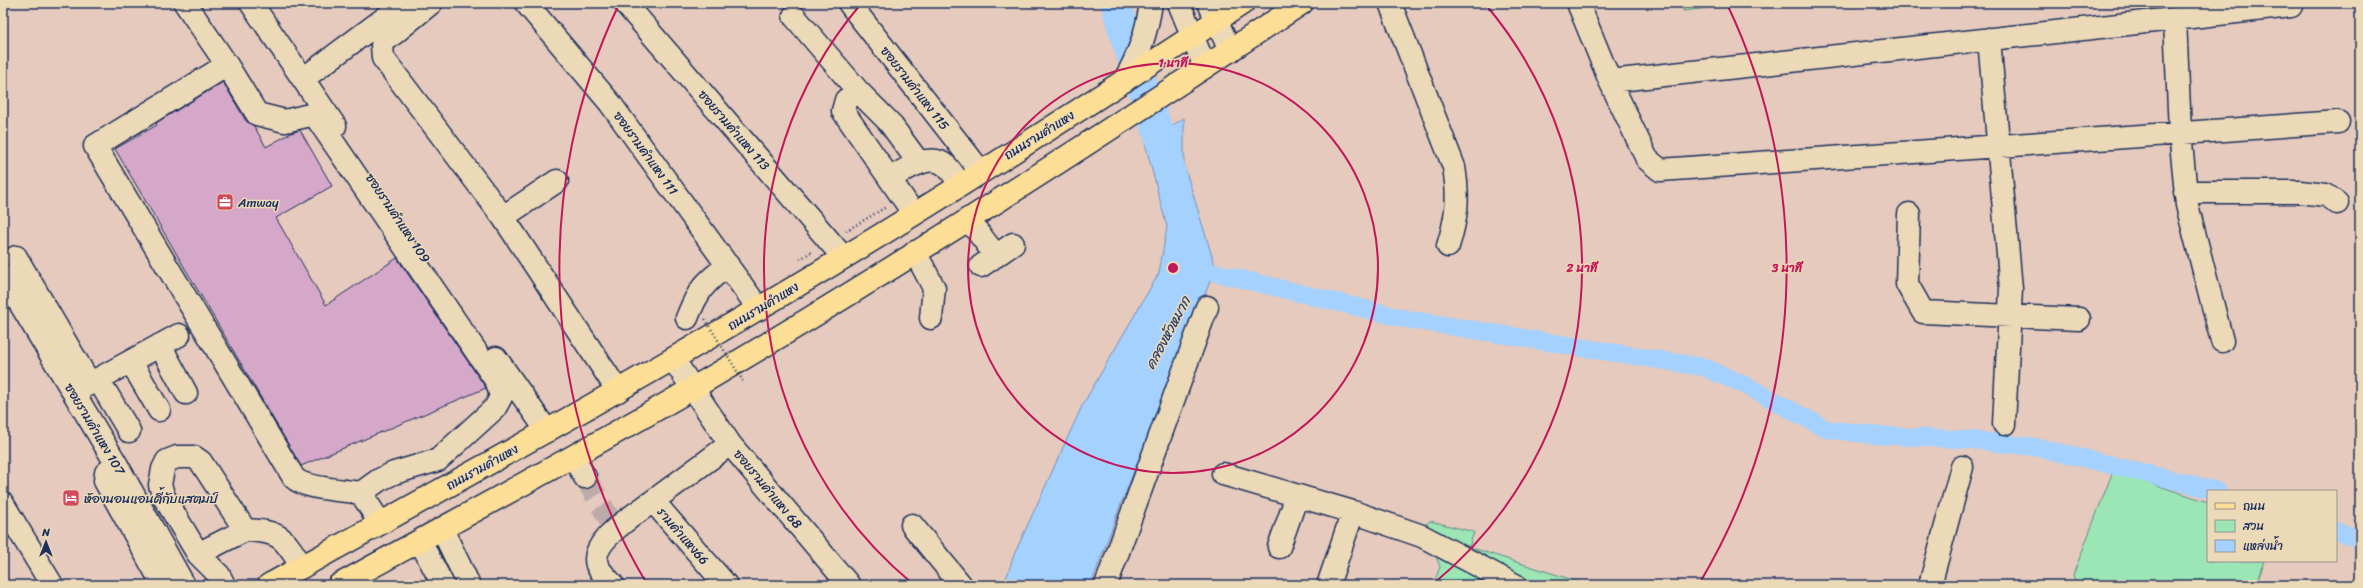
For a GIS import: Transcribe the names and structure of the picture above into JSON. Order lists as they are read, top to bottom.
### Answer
{
  "streets": {
    "main road": ["ถนนรามคำแหง"],
    "street": [
      "ซอยรามคำแหง 115",
      "ซอยรามคำแหง 113",
      "ซอยรามคำแหง 111",
      "ซอยรามคำแหง 109",
      "ซอยรามคำแหง 107",
      "ซอยรามคำแหง 68",
      "รามคำแหง66"
    ]
  },
  "crossings": [
    ["ซอยรามคำแหง 115", "ถนนรามคำแหง"],
    ["ซอยรามคำแหง 113", "ถนนรามคำแหง"],
    ["ถนนรามคำแหง", "ซอยรามคำแหง 111"],
    ["ถนนรามคำแหง", "ซอยรามคำแหง 109"],
    ["ถนนรามคำแหง", "ซอยรามคำแหง 68"]
  ],
  "water": ["คลองหัวหมาก"],
  "places": {
    "office": ["Amway"],
    "hotel": ["ห้องนอนแอนตี้กับแสตมป์"]
  },
  "legend": ["ถนน", "สวน", "แหล่งน้ำ"],
  "north": "top",
  "rings": ["1 นาที", "2 นาที", "3 นาที"]
}
